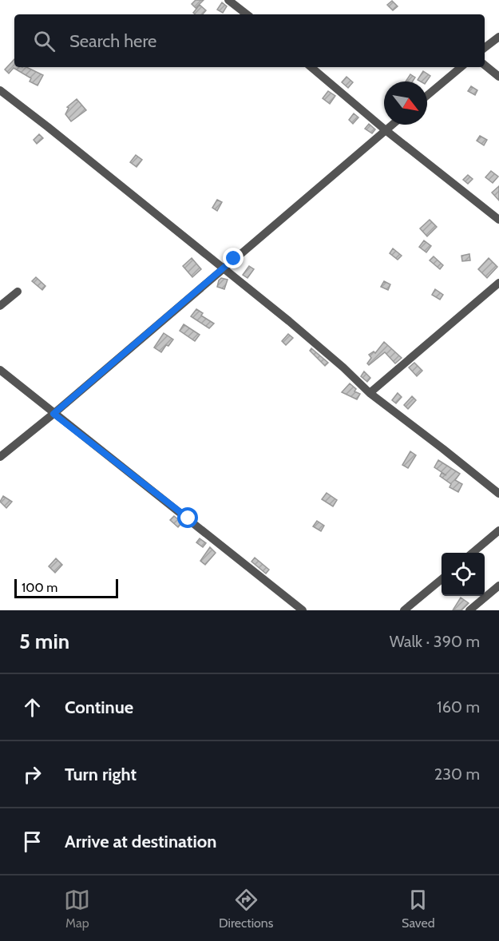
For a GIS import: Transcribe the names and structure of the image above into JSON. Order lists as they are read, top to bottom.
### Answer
{
  "scale_bar": "100 m",
  "north": "bottom right",
  "page": {
    "search": "Search here",
    "scale": "100 m",
    "heading": ["5 min", "Walk · 390 m"],
    "list": [
      ["Continue", "160 m"],
      ["Turn right", "230 m"],
      "Arrive at destination"
    ],
    "nav": ["Map", "Directions", "Saved"]
  }
}
